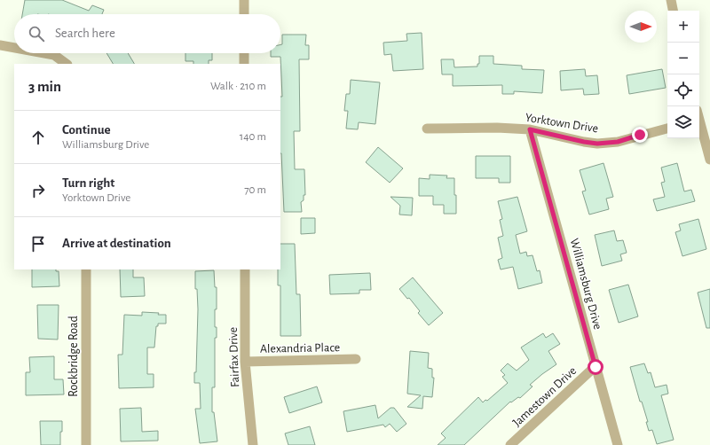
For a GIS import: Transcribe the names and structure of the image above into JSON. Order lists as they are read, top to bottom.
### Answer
{
  "streets": {
    "street": [
      "Yorktown Drive",
      "Williamsburg Drive",
      "Alexandria Place",
      "Rockbridge Road",
      "Fairfax Drive",
      "Jamestown Drive"
    ]
  },
  "crossings": [
    ["Yorktown Drive", "Williamsburg Drive"],
    ["Williamsburg Drive", "Jamestown Drive"],
    ["Alexandria Place", "Fairfax Drive"]
  ],
  "north": "right",
  "page": {
    "map_buttons": ["+", "−"],
    "search": "Search here",
    "heading": ["3 min", "Walk · 210 m"],
    "list": [
      ["Continue", "Williamsburg Drive", "140 m"],
      ["Turn right", "Yorktown Drive", "70 m"],
      "Arrive at destination"
    ]
  }
}
